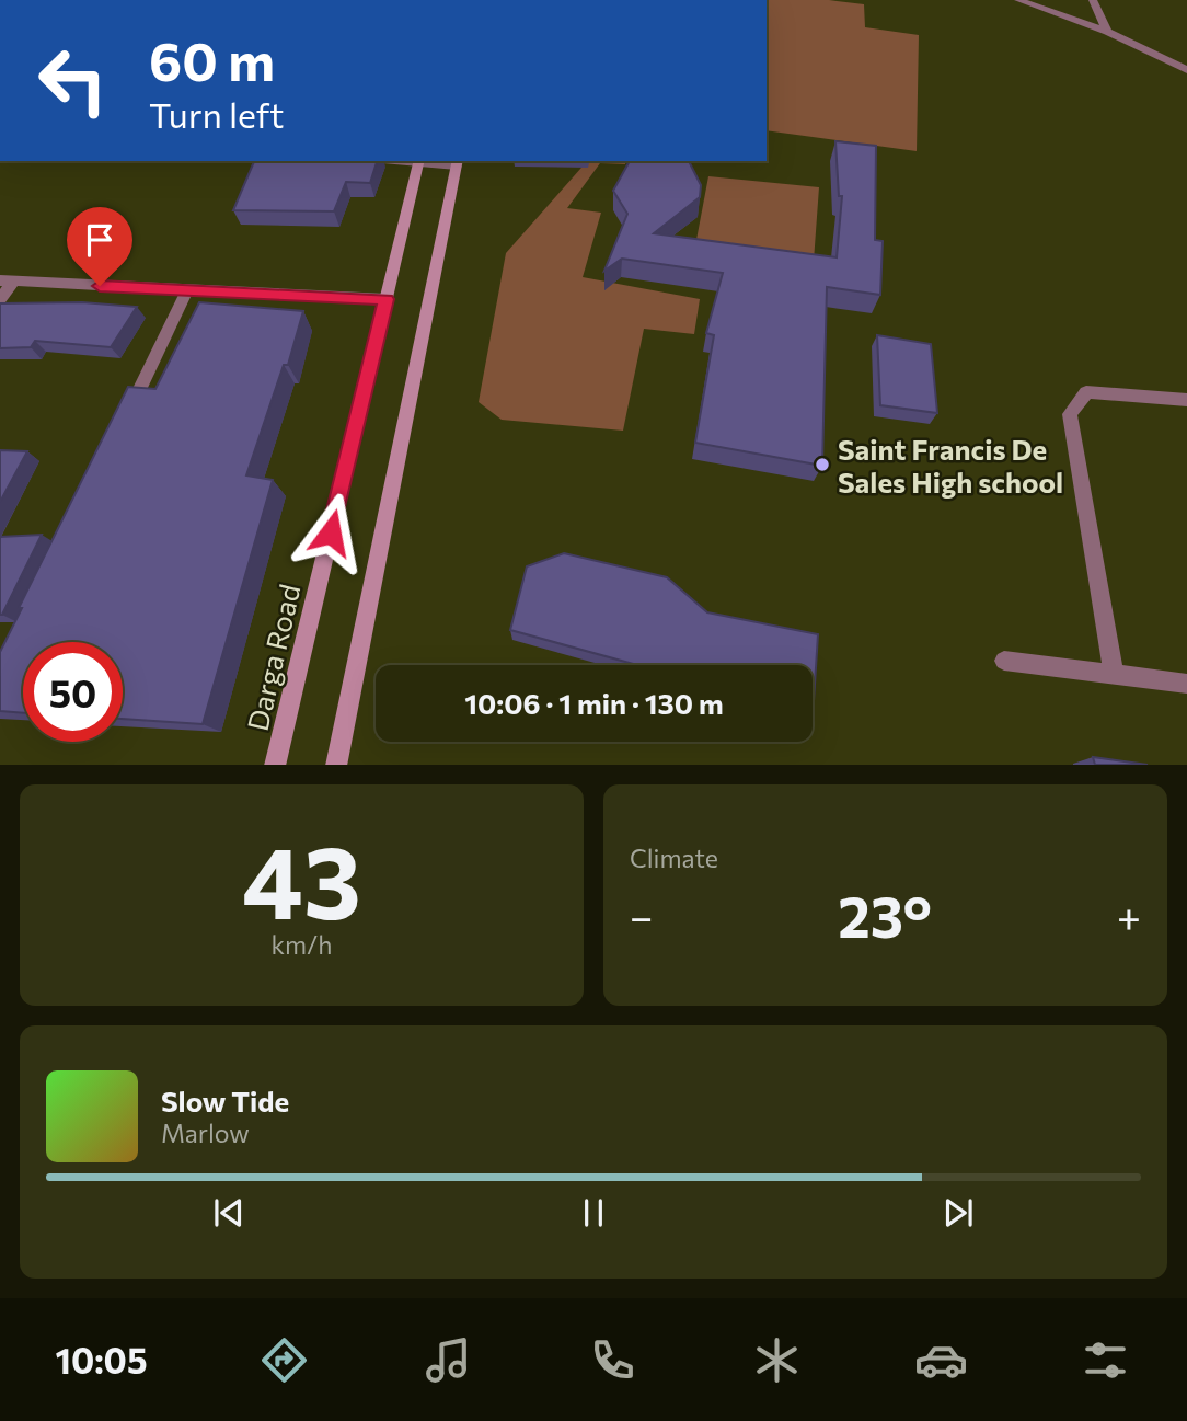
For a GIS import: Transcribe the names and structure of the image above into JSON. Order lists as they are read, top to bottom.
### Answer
{
  "streets": {
    "main road": ["Darga Road"]
  },
  "places": ["Saint Francis De Sales High school"],
  "page": {
    "turn": ["60 m", "Turn left"],
    "limit": "50",
    "trip": "10:06 · 1 min · 130 m",
    "tile": [
      ["43", "km/h"],
      "Climate"
    ],
    "heat": ["−", "23°", "+"],
    "song": ["Slow Tide", "Marlow"],
    "tabs": "10:05"
  }
}
